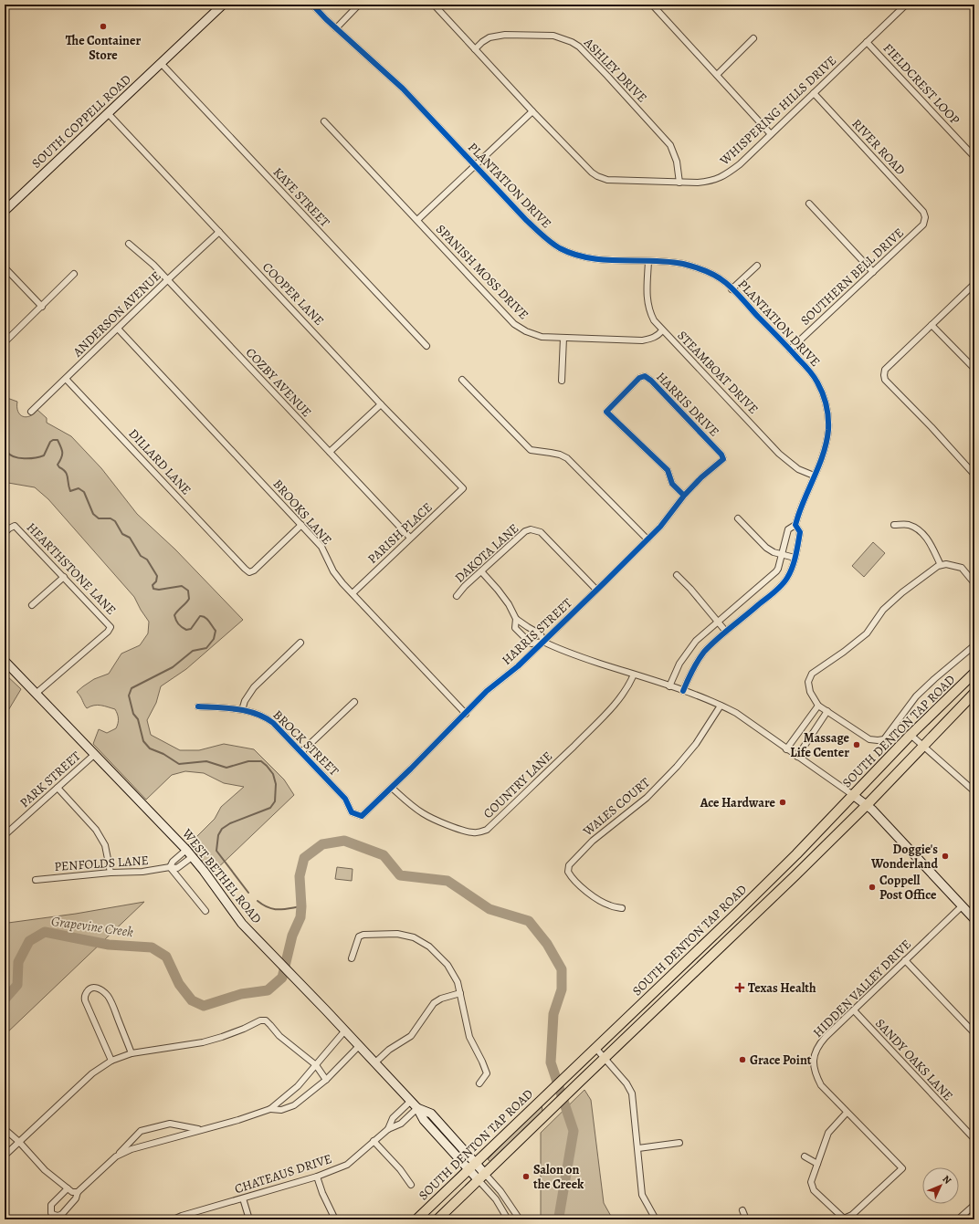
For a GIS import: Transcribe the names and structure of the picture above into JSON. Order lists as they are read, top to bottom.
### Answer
{
  "streets": {
    "main road": ["SOUTH COPPELL ROAD", "SOUTH DENTON TAP ROAD", "WEST BETHEL ROAD"],
    "street": [
      "ASHLEY DRIVE",
      "FIELDCREST LOOP",
      "WHISPERING HILLS DRIVE",
      "RIVER ROAD",
      "PLANTATION DRIVE",
      "KAYE STREET",
      "SPANISH MOSS DRIVE",
      "SOUTHERN BELL DRIVE",
      "COOPER LANE",
      "ANDERSON AVENUE",
      "STEAMBOAT DRIVE",
      "COZBY AVENUE",
      "HARRIS DRIVE",
      "DILLARD LANE",
      "BROOKS LANE",
      "PARISH PLACE",
      "DAKOTA LANE",
      "HEARTHSTONE LANE",
      "HARRIS STREET",
      "BROCK STREET",
      "PARK STREET",
      "COUNTRY LANE",
      "WALES COURT",
      "PENFOLDS LANE",
      "HIDDEN VALLEY DRIVE",
      "SANDY OAKS LANE",
      "CHATEAUS DRIVE"
    ]
  },
  "crossings": [
    ["ASHLEY DRIVE", "WHISPERING HILLS DRIVE"],
    ["FIELDCREST LOOP", "WHISPERING HILLS DRIVE"],
    ["WHISPERING HILLS DRIVE", "RIVER ROAD"],
    ["SOUTH COPPELL ROAD", "KAYE STREET"],
    ["SOUTH COPPELL ROAD", "COOPER LANE"],
    ["RIVER ROAD", "SOUTHERN BELL DRIVE"],
    ["PLANTATION DRIVE", "SOUTHERN BELL DRIVE"],
    ["PLANTATION DRIVE", "STEAMBOAT DRIVE"],
    ["SPANISH MOSS DRIVE", "STEAMBOAT DRIVE"],
    ["COOPER LANE", "ANDERSON AVENUE"],
    ["COOPER LANE", "PARISH PLACE"],
    ["ANDERSON AVENUE", "COZBY AVENUE"],
    ["ANDERSON AVENUE", "DILLARD LANE"],
    ["ANDERSON AVENUE", "BROOKS LANE"],
    ["COZBY AVENUE", "PARISH PLACE"],
    ["HARRIS DRIVE", "HARRIS STREET"],
    ["DILLARD LANE", "BROOKS LANE"],
    ["BROOKS LANE", "PARISH PLACE"],
    ["BROOKS LANE", "HARRIS STREET"],
    ["DAKOTA LANE", "HARRIS STREET"],
    ["HEARTHSTONE LANE", "WEST BETHEL ROAD"],
    ["HARRIS STREET", "BROCK STREET"],
    ["HARRIS STREET", "COUNTRY LANE"],
    ["SOUTH DENTON TAP ROAD", "WEST BETHEL ROAD"],
    ["PARK STREET", "WEST BETHEL ROAD"],
    ["PENFOLDS LANE", "WEST BETHEL ROAD"],
    ["WEST BETHEL ROAD", "CHATEAUS DRIVE"],
    ["HIDDEN VALLEY DRIVE", "SANDY OAKS LANE"]
  ],
  "water": ["Grapevine Creek"],
  "places": {
    "other": [
      "The Container Store",
      "Massage Life Center",
      "Ace Hardware",
      "Doggie's Wonderland",
      "Coppell Post Office",
      "Grace Point",
      "Salon on the Creek"
    ],
    "health": ["Texas Health"]
  },
  "north": "top right"
}
